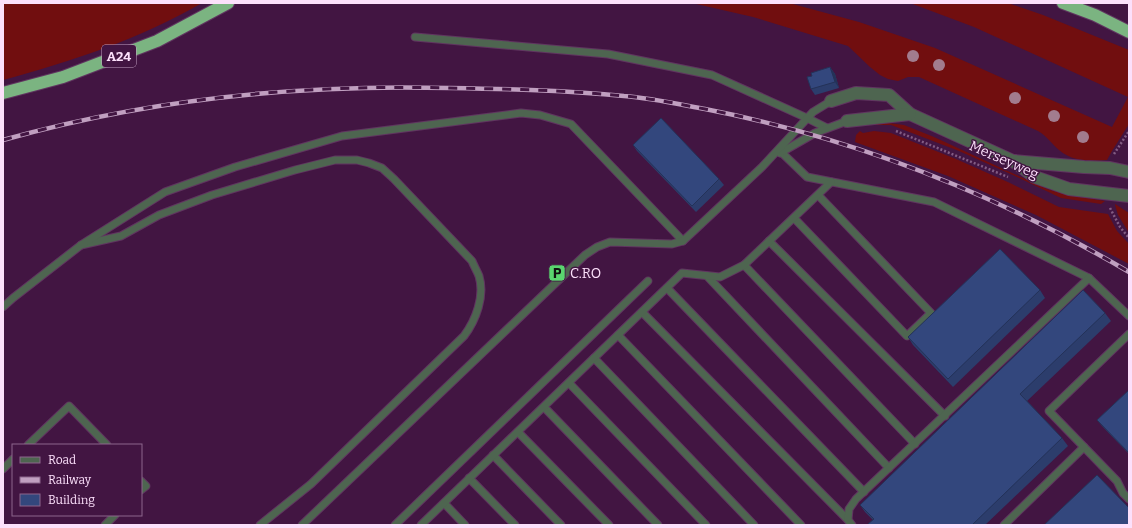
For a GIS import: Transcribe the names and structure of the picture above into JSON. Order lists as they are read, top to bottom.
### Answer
{
  "streets": {
    "highway": ["A24"],
    "street": ["Merseyweg"]
  },
  "places": {
    "parking": ["C.RO"]
  },
  "legend": ["Road", "Railway", "Building"]
}
